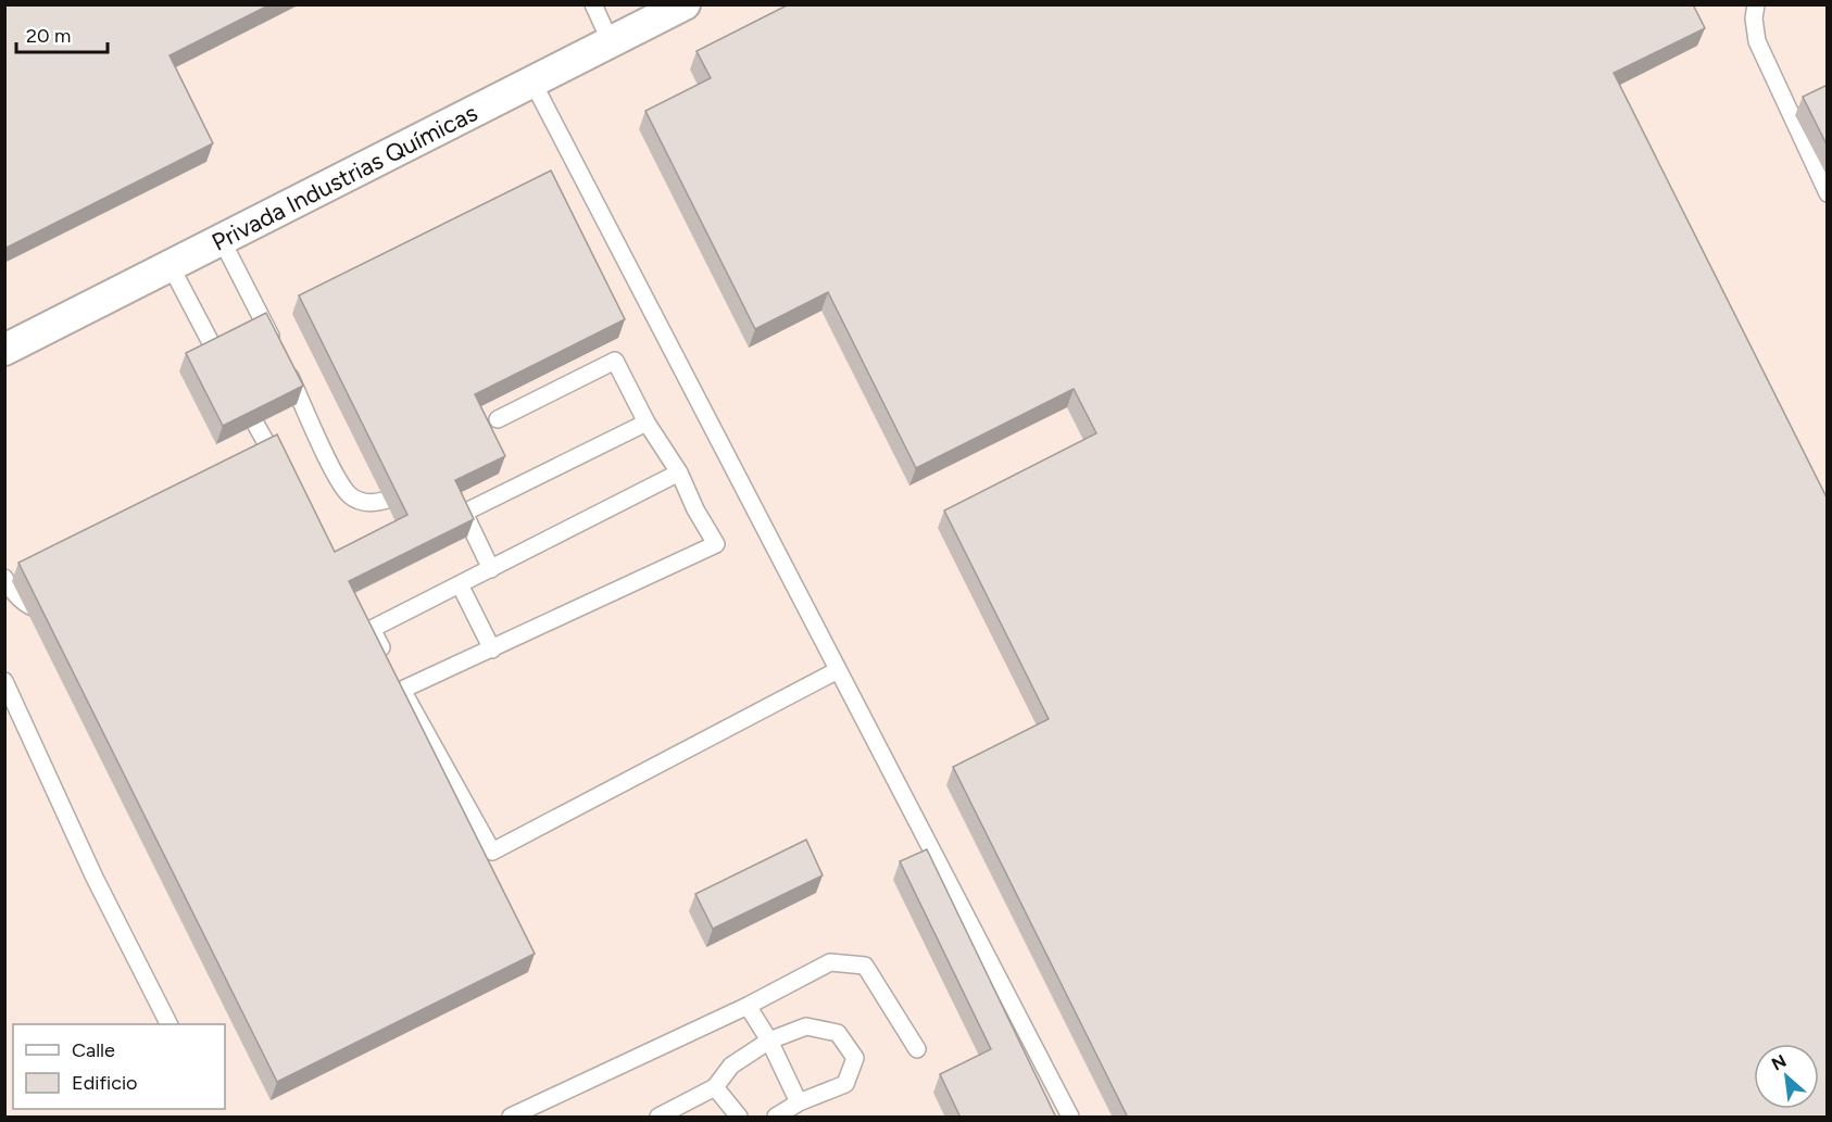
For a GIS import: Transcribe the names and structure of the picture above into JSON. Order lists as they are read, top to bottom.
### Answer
{
  "streets": {
    "street": ["Privada Industrias Químicas"]
  },
  "legend": ["Calle", "Edificio"],
  "scale_bar": "20 m",
  "north": "top left"
}
